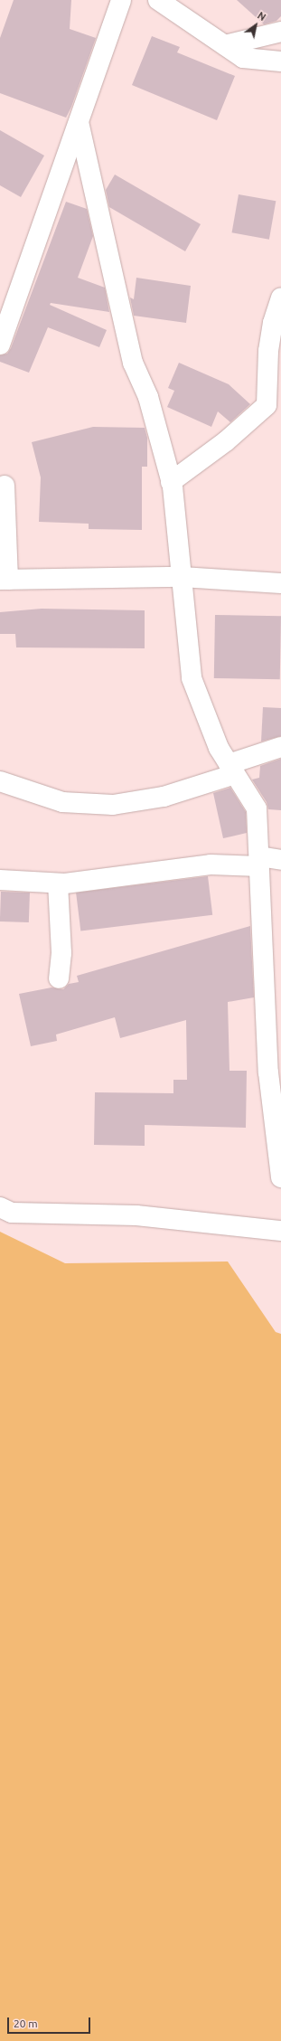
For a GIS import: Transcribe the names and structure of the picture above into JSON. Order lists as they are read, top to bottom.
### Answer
{
  "scale_bar": "20 m",
  "north": "top right"
}
